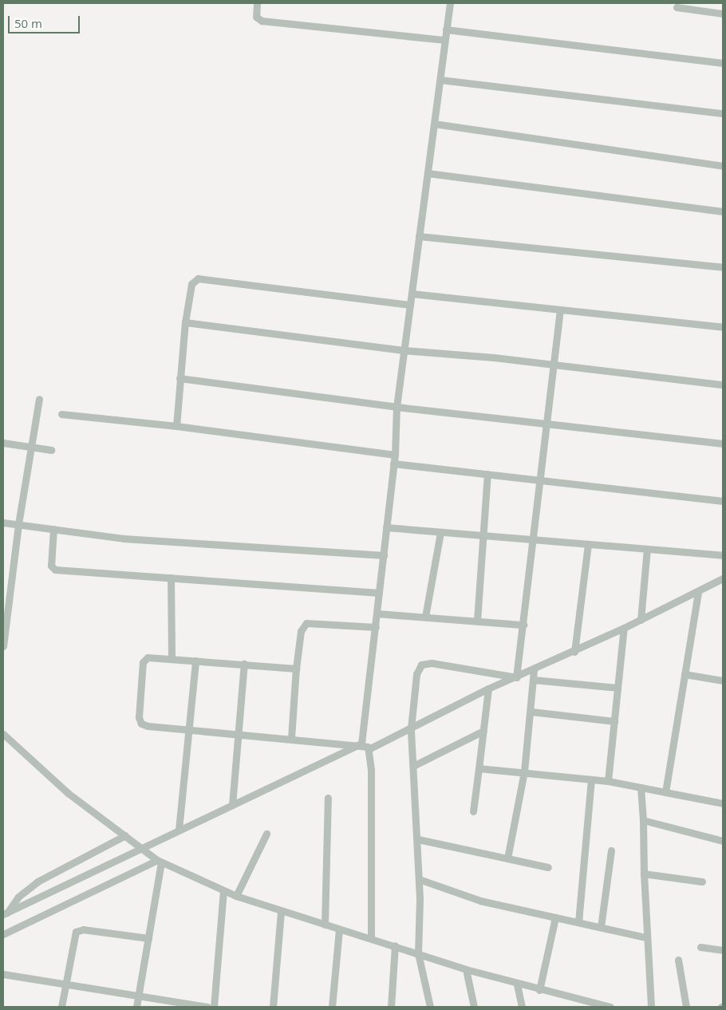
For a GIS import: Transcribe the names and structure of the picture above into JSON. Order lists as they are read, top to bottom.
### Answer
{
  "scale_bar": "50 m"
}
